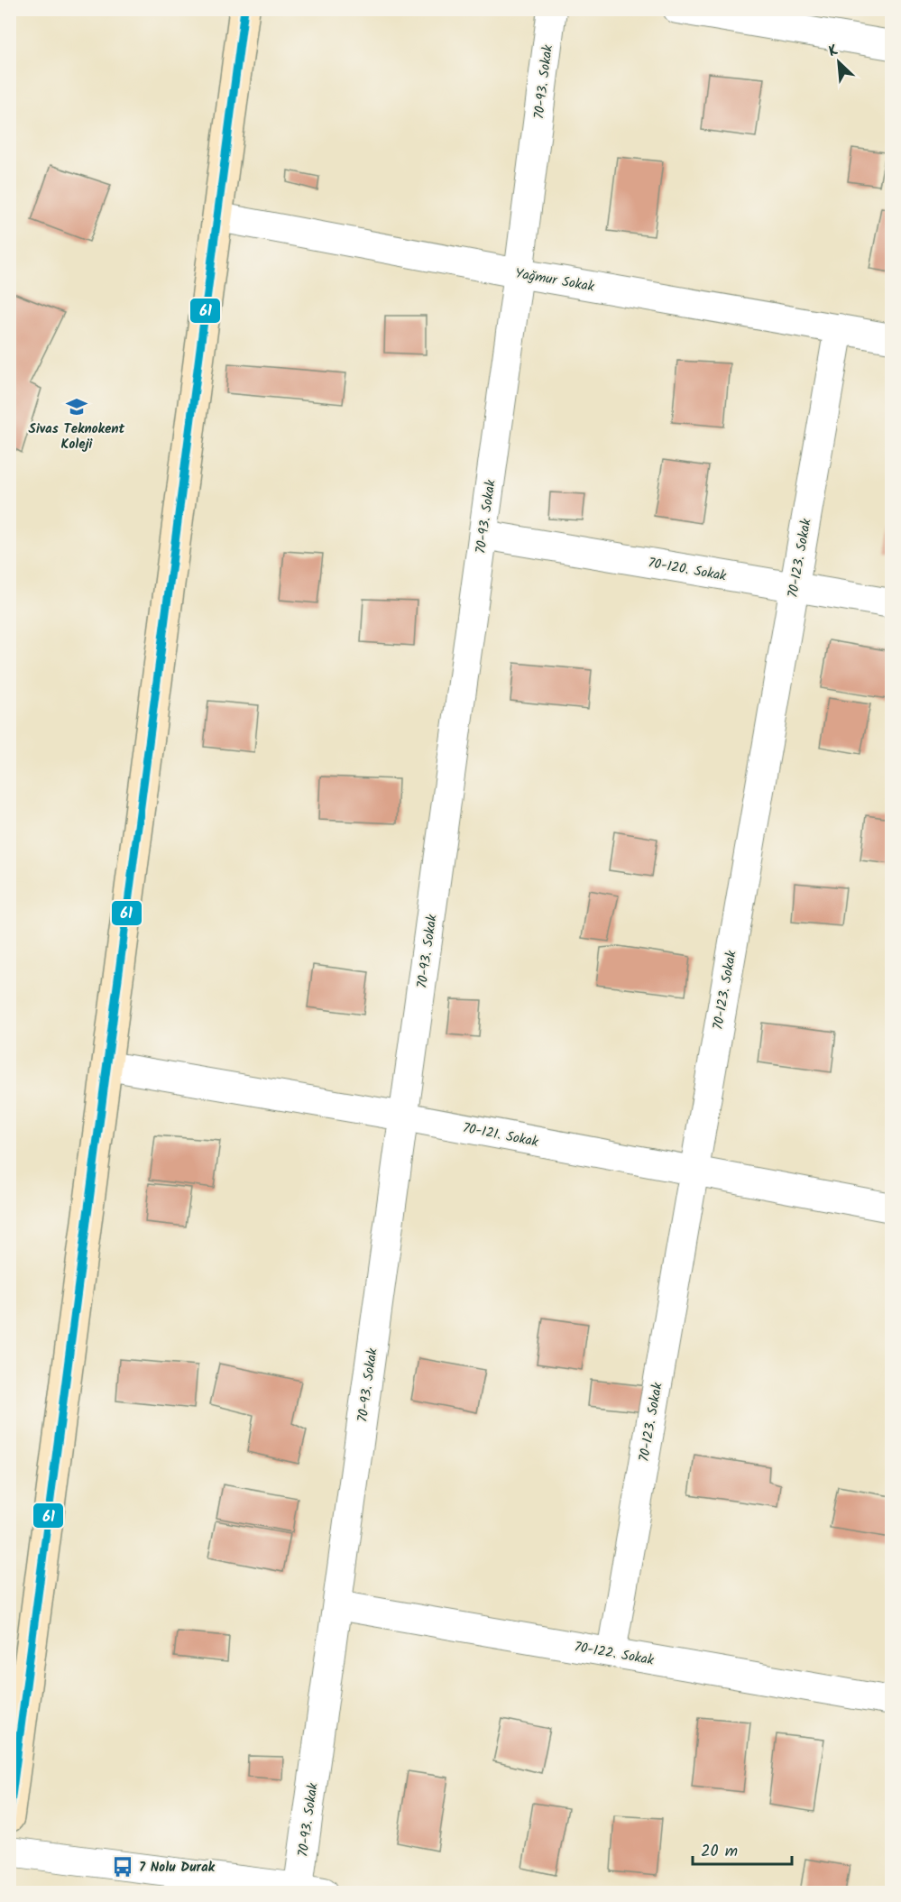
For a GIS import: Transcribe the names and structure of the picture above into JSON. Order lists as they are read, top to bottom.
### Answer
{
  "streets": {
    "street": [
      "70-93. Sokak",
      "Yağmur Sokak",
      "70-123. Sokak",
      "70-120. Sokak",
      "70-121. Sokak",
      "70-122. Sokak"
    ]
  },
  "crossings": [
    ["70-93. Sokak", "Yağmur Sokak"],
    ["70-93. Sokak", "70-120. Sokak"],
    ["70-93. Sokak", "70-121. Sokak"],
    ["70-93. Sokak", "70-122. Sokak"],
    ["Yağmur Sokak", "70-123. Sokak"],
    ["70-123. Sokak", "70-120. Sokak"],
    ["70-123. Sokak", "70-121. Sokak"],
    ["70-123. Sokak", "70-122. Sokak"]
  ],
  "places": {
    "school or university": ["Sivas Teknokent Koleji"],
    "bus stop": ["7 Nolu Durak"]
  },
  "lines": ["transit line 61"],
  "scale_bar": "20 m",
  "north": "top left"
}
